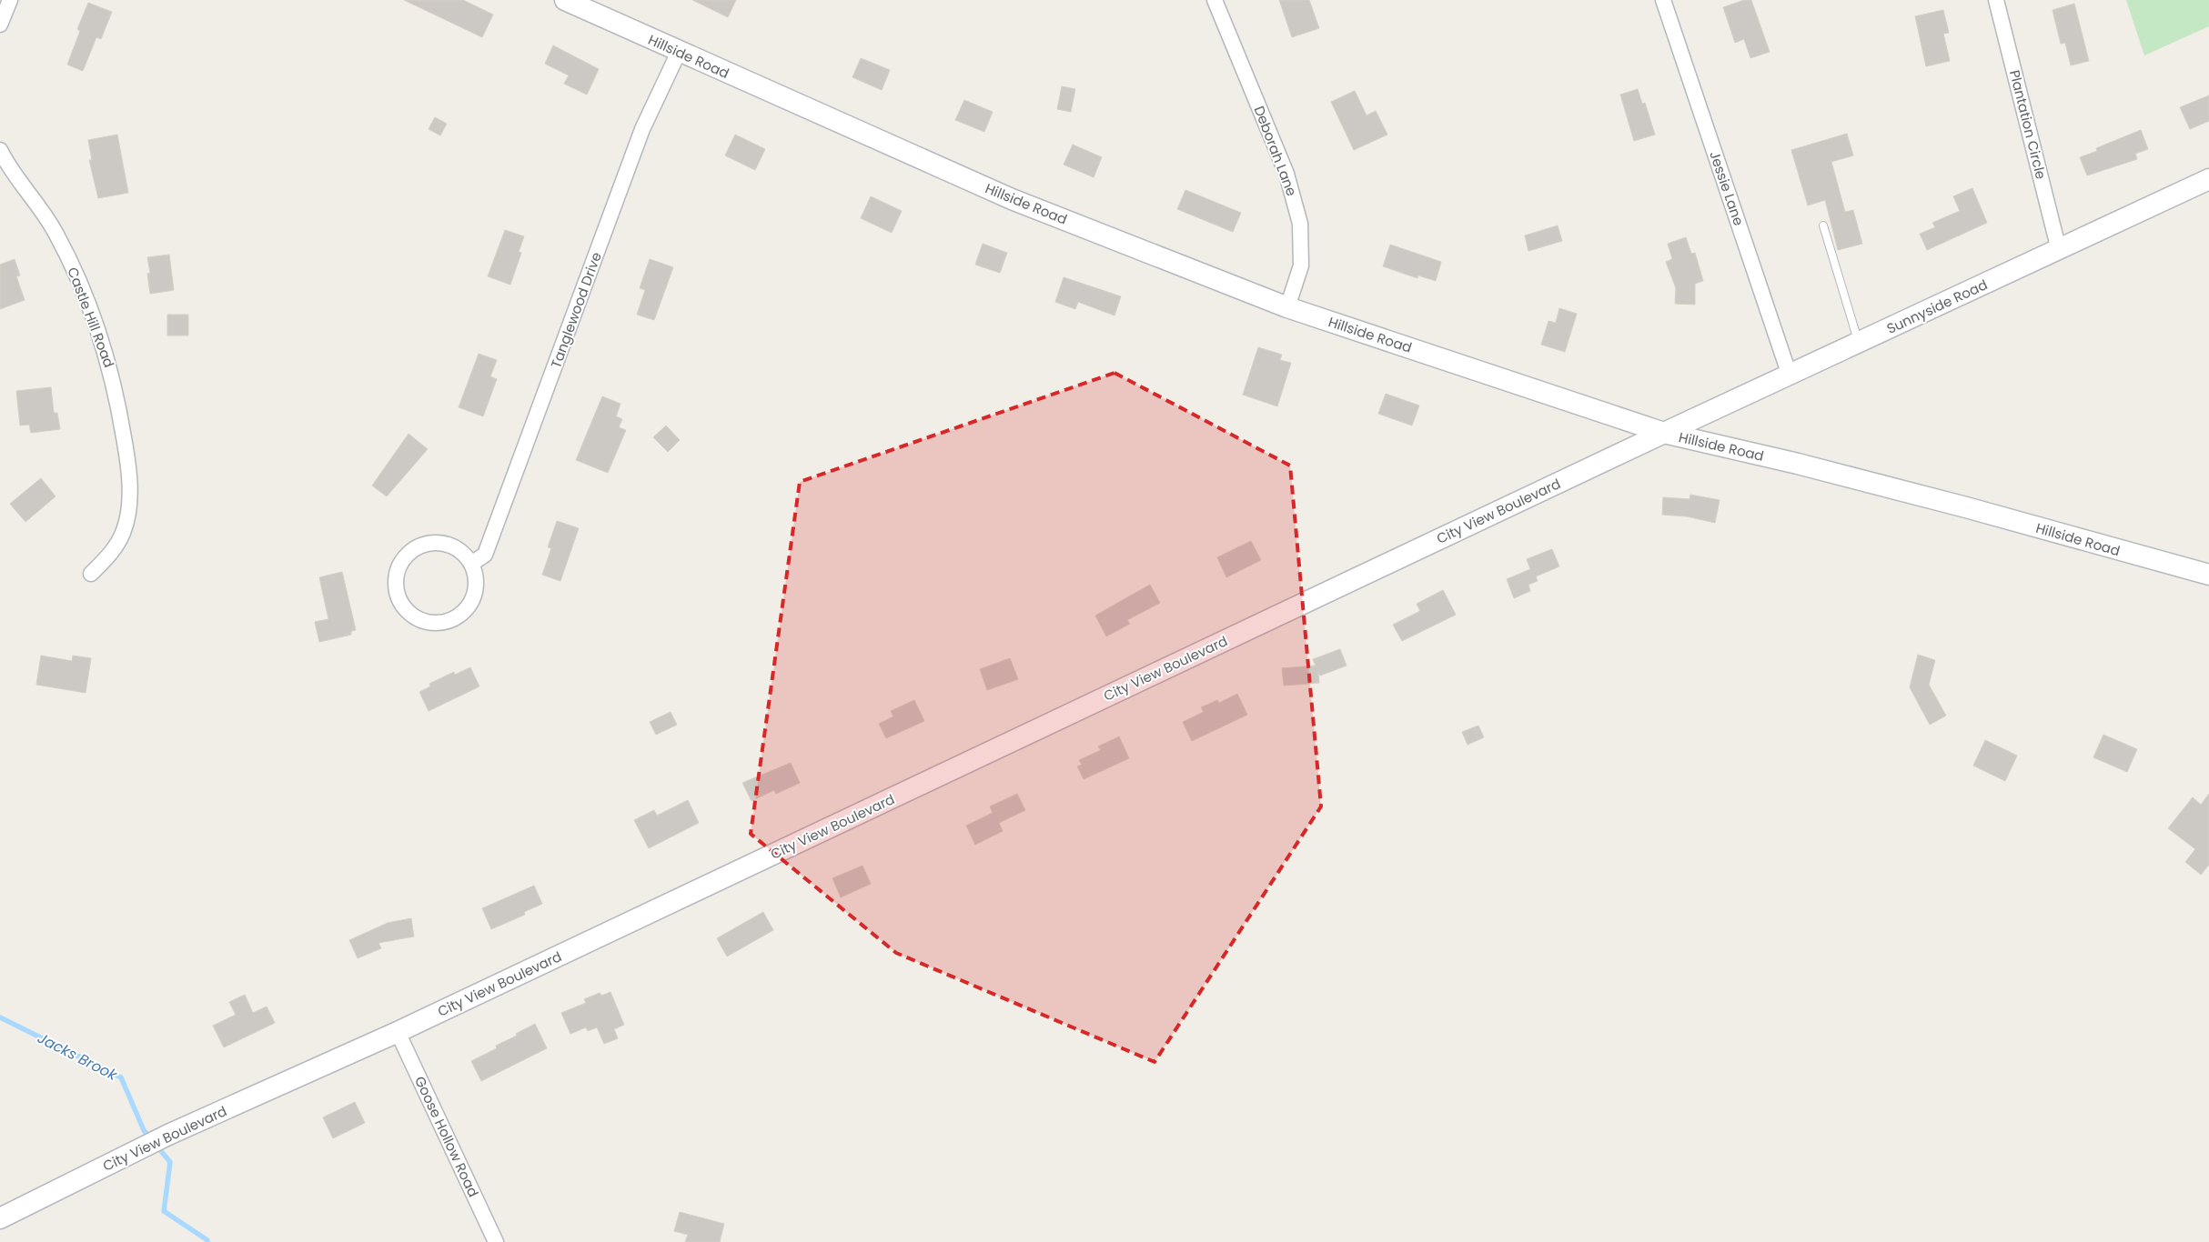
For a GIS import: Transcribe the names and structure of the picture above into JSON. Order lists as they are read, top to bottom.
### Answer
{
  "streets": {
    "street": [
      "Hillside Road",
      "Plantation Circle",
      "Deborah Lane",
      "Jessie Lane",
      "Sunnyside Road",
      "Tanglewood Drive",
      "Castle Hill Road",
      "City View Boulevard",
      "Goose Hollow Road"
    ]
  },
  "crossings": [
    ["Hillside Road", "Deborah Lane"],
    ["Hillside Road", "Sunnyside Road"],
    ["Hillside Road", "Tanglewood Drive"],
    ["Hillside Road", "City View Boulevard"],
    ["Plantation Circle", "Sunnyside Road"],
    ["Jessie Lane", "Sunnyside Road"],
    ["Sunnyside Road", "City View Boulevard"],
    ["City View Boulevard", "Goose Hollow Road"]
  ],
  "water": ["Jacks Brook"]
}
